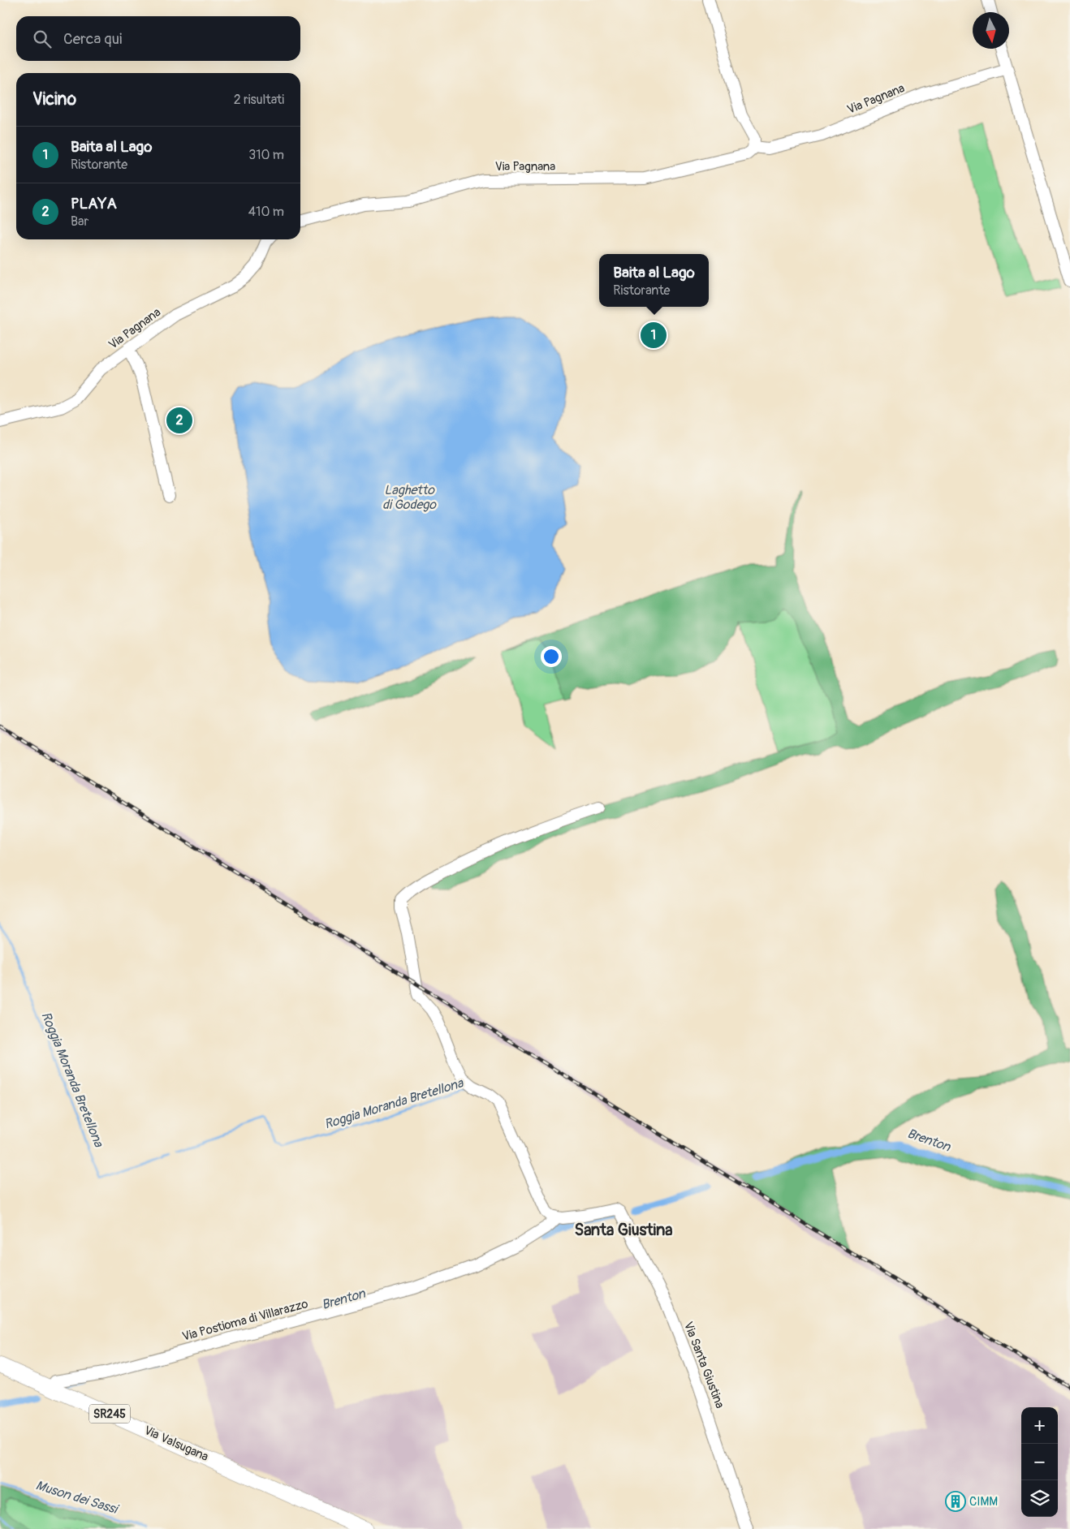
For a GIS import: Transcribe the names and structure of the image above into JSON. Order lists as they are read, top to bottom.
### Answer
{
  "streets": {
    "main road": ["SR245", "Via Valsugana"],
    "street": ["Via Pagnana", "Via Postioma di Villarazzo", "Via Santa Giustina"]
  },
  "crossings": [
    ["Via Postioma di Villarazzo", "Via Santa Giustina"],
    ["Via Postioma di Villarazzo", "Via Valsugana"]
  ],
  "districts": ["Santa Giustina"],
  "water": [
    "Laghetto di Godego",
    "Roggia Moranda Bretellona",
    "Brenton",
    "Muson dei Sassi"
  ],
  "places": {
    "building": ["CIMM"]
  },
  "north": "bottom",
  "page": {
    "search": "Cerca qui",
    "heading": ["Vicino", "2 risultati"],
    "list": [
      {
        "mark": "1",
        "name": "Baita al Lago",
        "note": "Ristorante",
        "value": "310 m"
      },
      {
        "mark": "2",
        "name": "PLAYA",
        "note": "Bar",
        "value": "410 m"
      }
    ],
    "popup": ["Baita al Lago", "Ristorante"],
    "pins": ["1", "2"],
    "map_buttons": ["+", "−"]
  }
}
